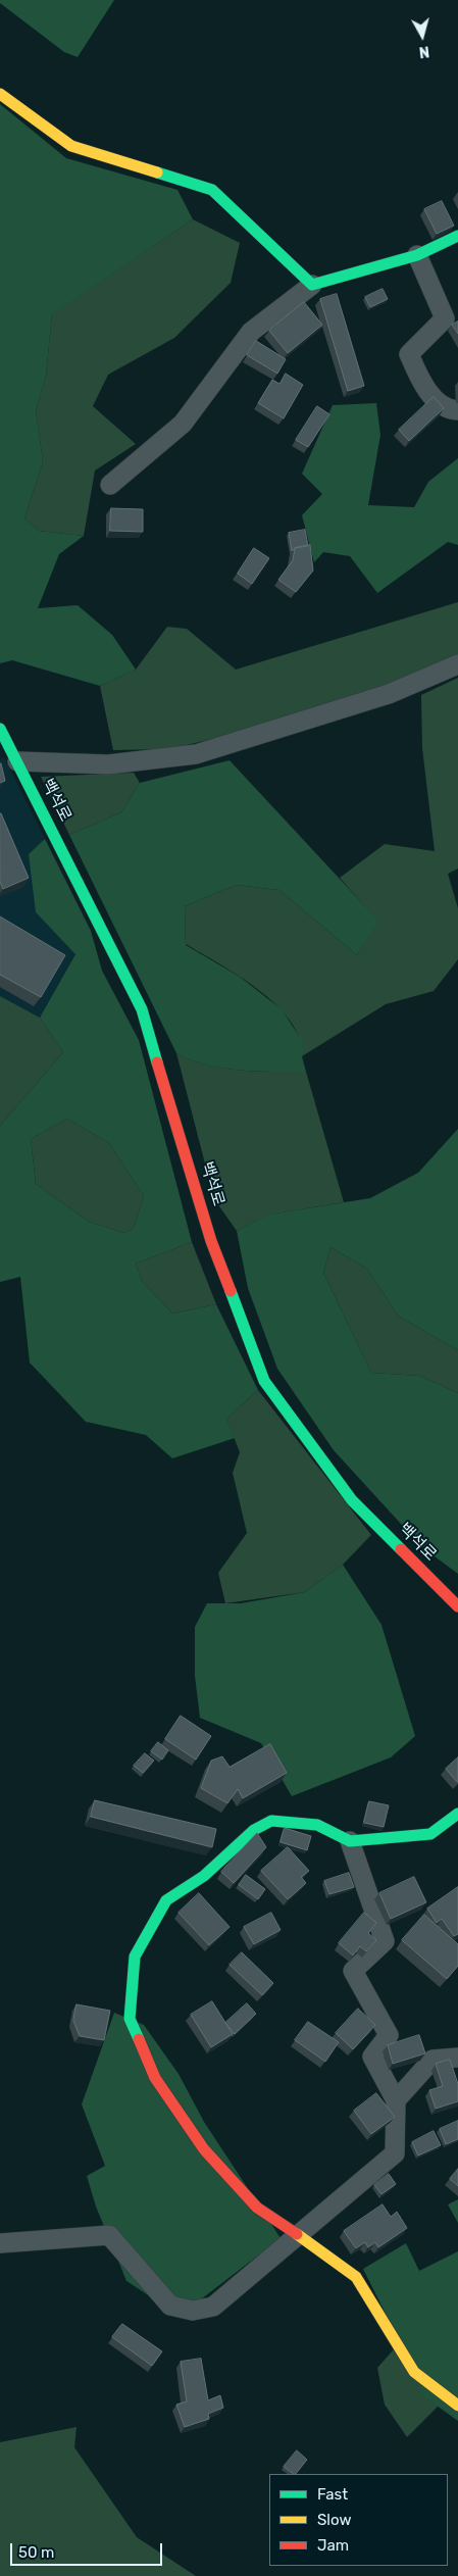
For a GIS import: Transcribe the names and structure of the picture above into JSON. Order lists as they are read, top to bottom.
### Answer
{
  "streets": {
    "street": ["백석로"]
  },
  "legend": ["Fast", "Slow", "Jam"],
  "scale_bar": "50 m",
  "north": "bottom"
}
